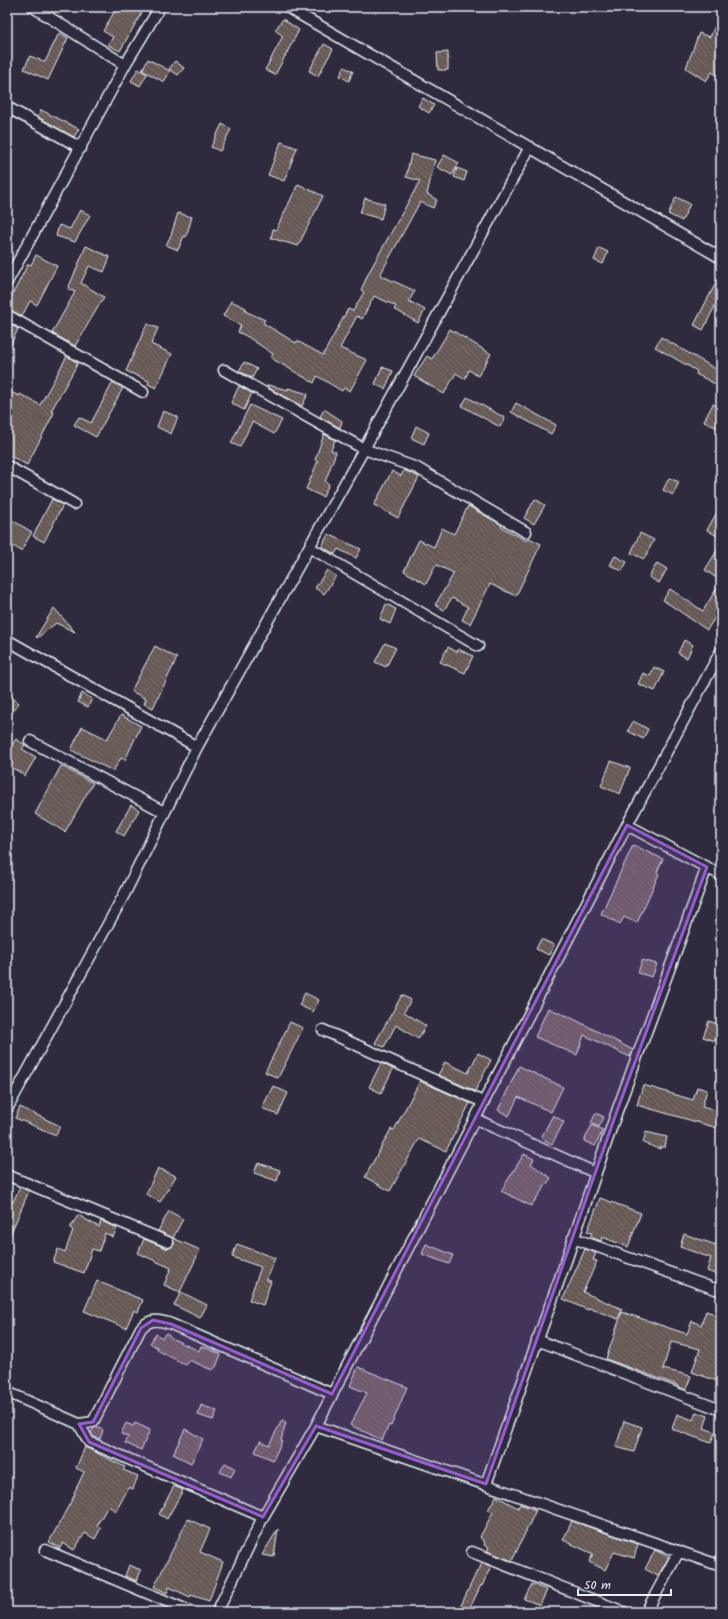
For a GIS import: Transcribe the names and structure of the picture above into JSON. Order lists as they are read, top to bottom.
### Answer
{
  "scale_bar": "50 m"
}
